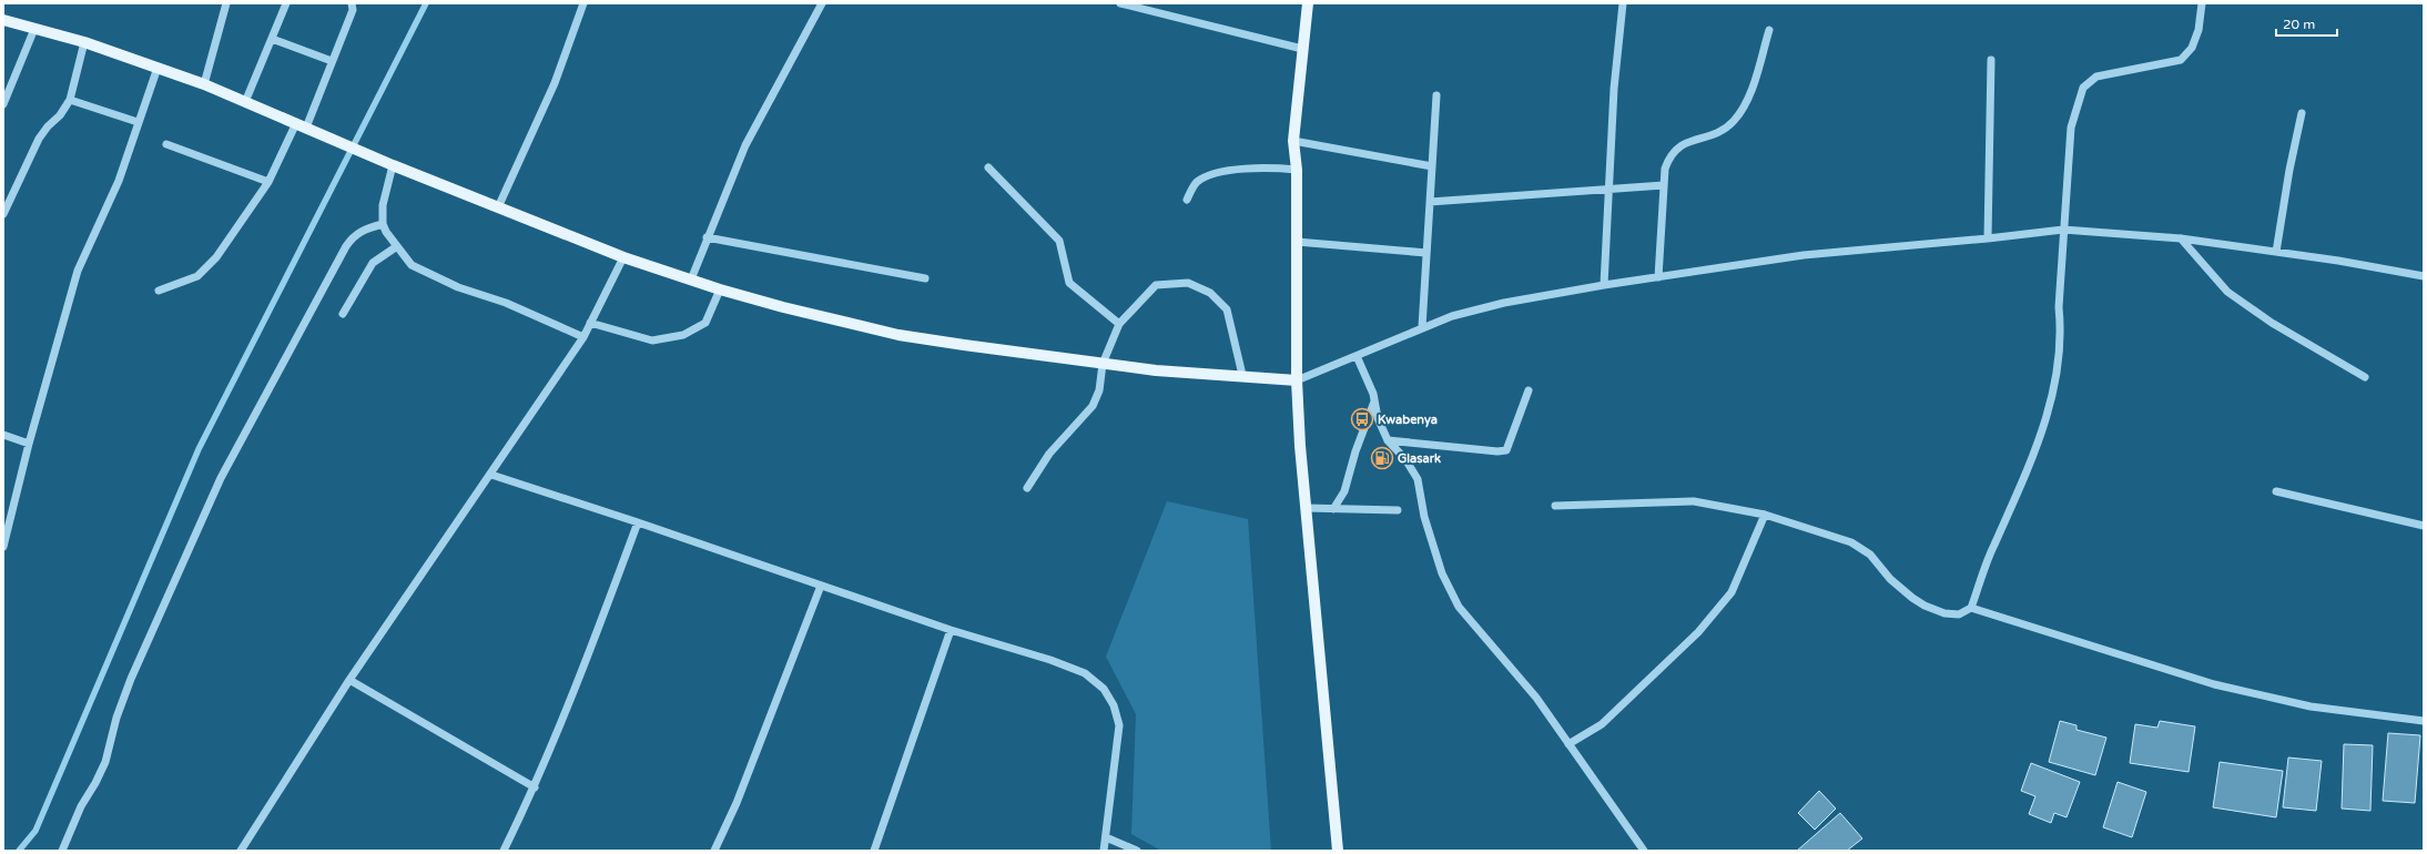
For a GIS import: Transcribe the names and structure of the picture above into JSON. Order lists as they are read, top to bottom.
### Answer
{
  "places": {
    "bus stop": ["Kwabenya"],
    "fuel station": ["Glasark"]
  },
  "scale_bar": "20 m"
}
